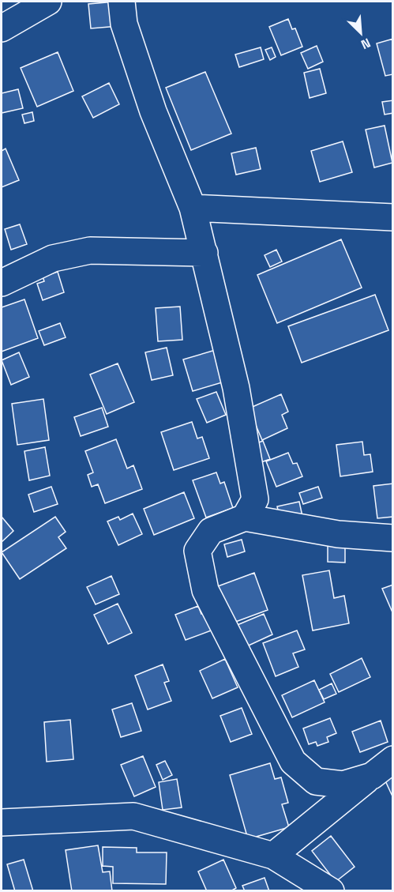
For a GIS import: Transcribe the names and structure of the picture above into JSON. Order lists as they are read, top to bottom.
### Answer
{
  "north": "bottom right"
}
